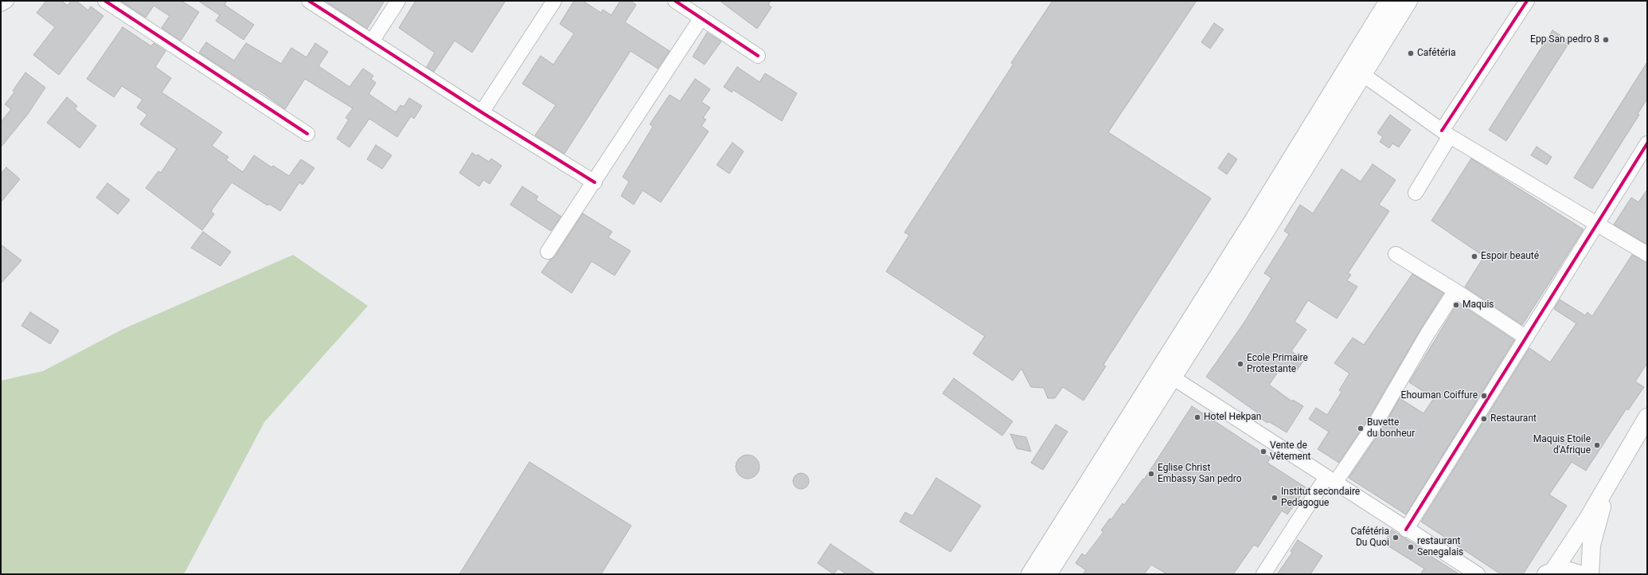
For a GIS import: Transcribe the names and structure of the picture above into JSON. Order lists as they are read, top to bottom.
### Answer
{
  "places": [
    "Epp San pedro 8",
    "Cafétéria",
    "Espoir beauté",
    "Maquis",
    "Ecole Primaire Protestante",
    "Ehouman Coiffure",
    "Hotel Hekpan",
    "Restaurant",
    "Buvette du bonheur",
    "Maquis Etoile d'Afrique",
    "Vente de Vêtement",
    "Eglise Christ Embassy San pedro",
    "Institut secondaire Pedagogue",
    "Cafétéria Du Quoi",
    "restaurant Senegalais"
  ]
}
